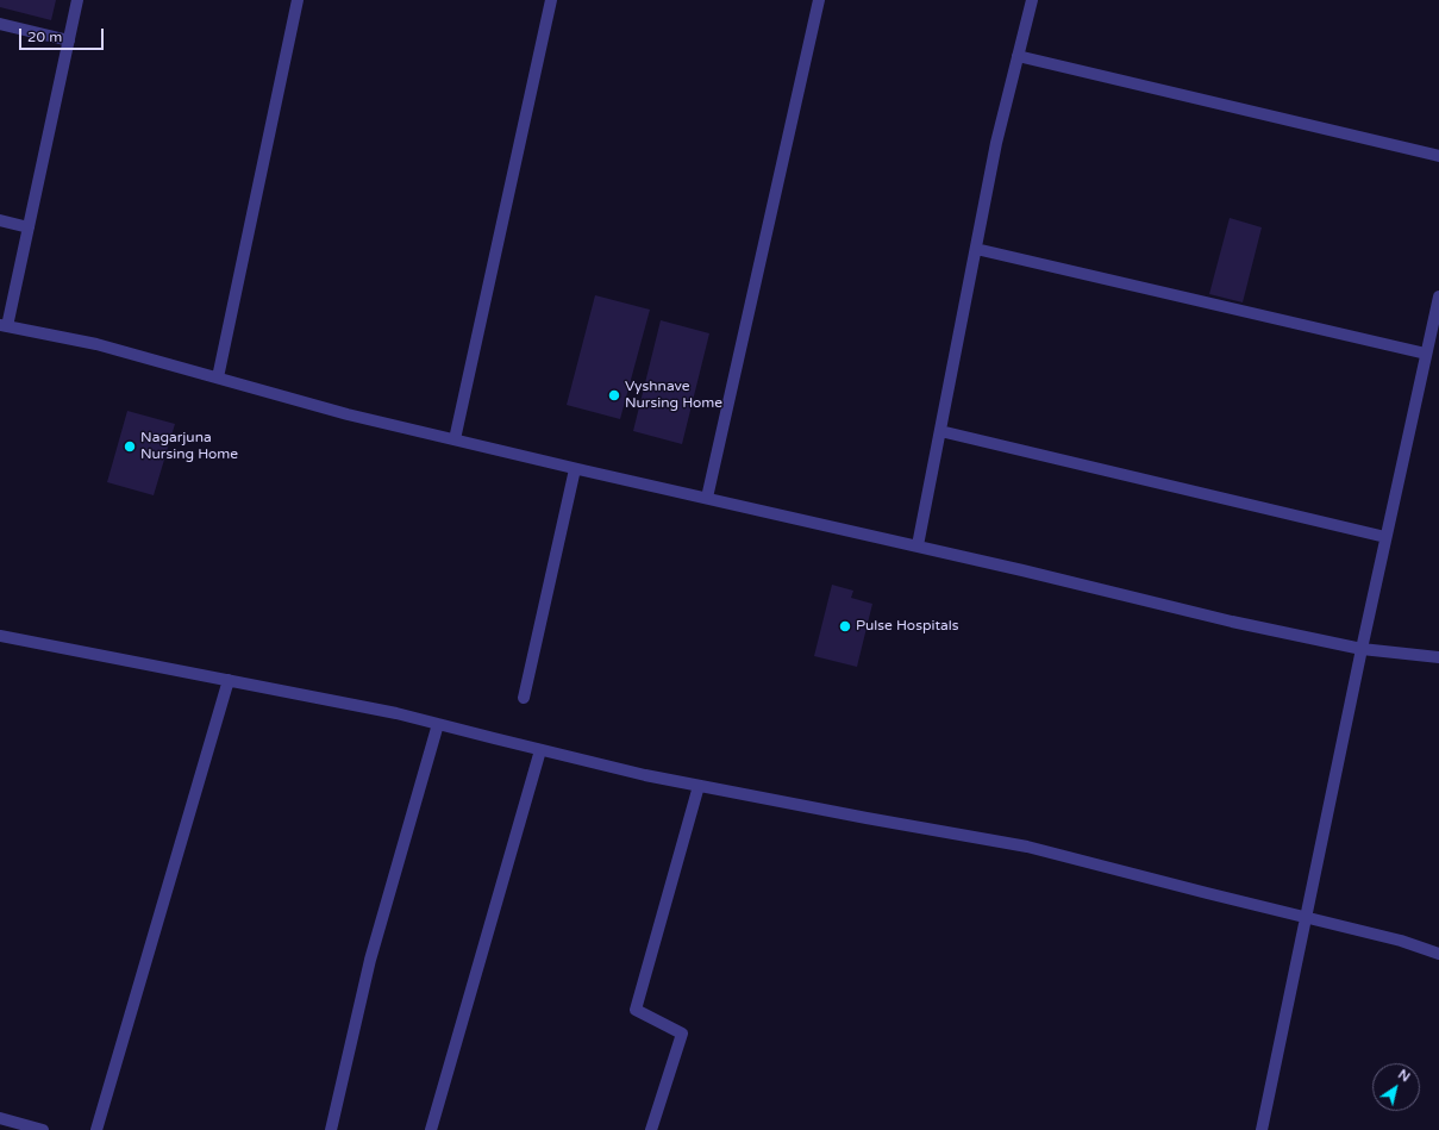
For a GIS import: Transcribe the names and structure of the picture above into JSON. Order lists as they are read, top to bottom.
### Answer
{
  "places": ["Vyshnave Nursing Home", "Nagarjuna Nursing Home", "Pulse Hospitals"],
  "scale_bar": "20 m",
  "north": "top right"
}
